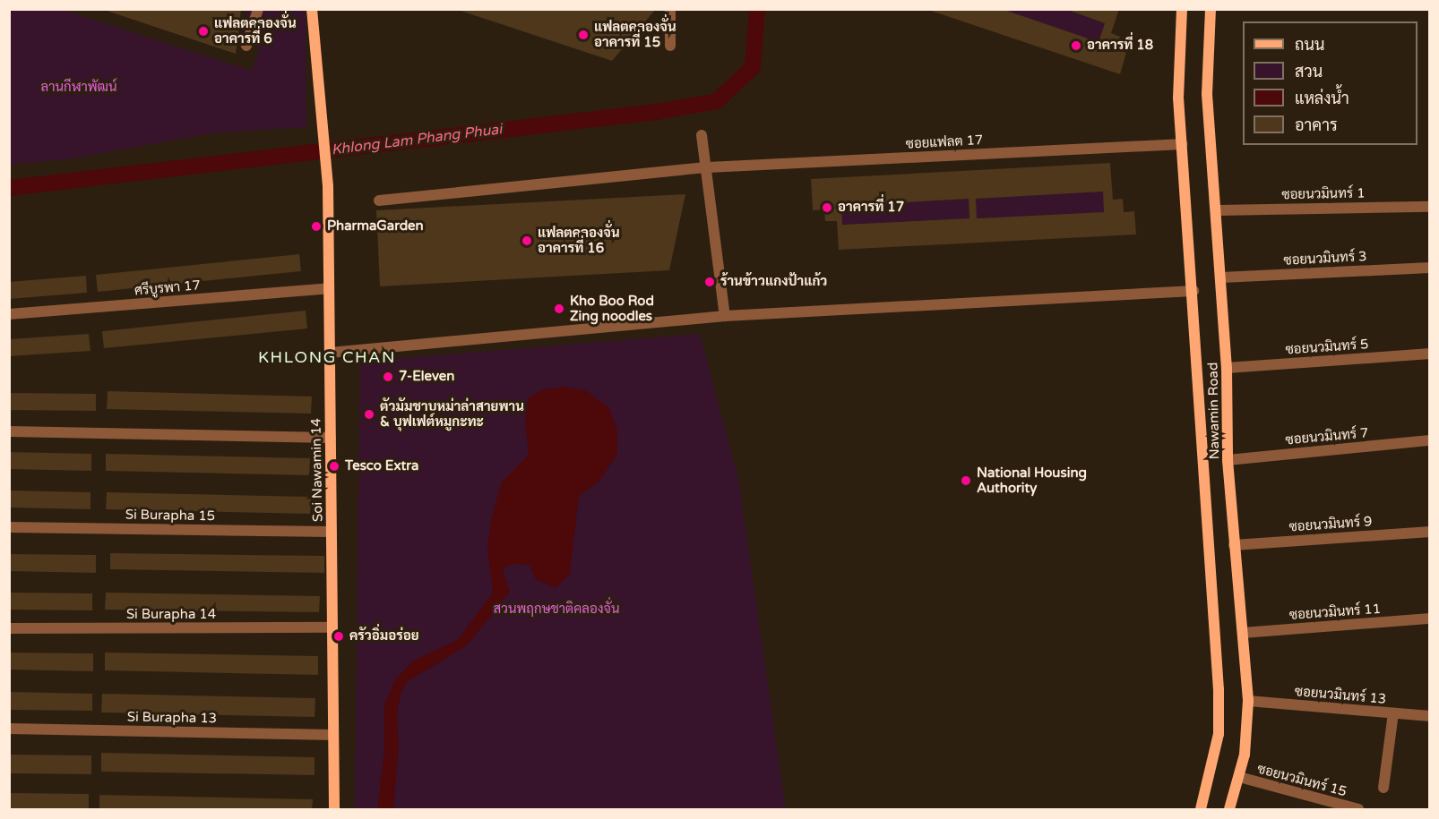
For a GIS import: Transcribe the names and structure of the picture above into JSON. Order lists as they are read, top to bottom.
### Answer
{
  "streets": {
    "main road": ["Nawamin Road", "Soi Nawamin 14"],
    "street": [
      "ซอยแฟลต 17",
      "ซอยนวมินทร์ 1",
      "ซอยนวมินทร์ 3",
      "ศรีบูรพา 17",
      "ซอยนวมินทร์ 5",
      "ซอยนวมินทร์ 7",
      "Si Burapha 15",
      "ซอยนวมินทร์ 9",
      "ซอยนวมินทร์ 11",
      "Si Burapha 14",
      "ซอยนวมินทร์ 13",
      "Si Burapha 13",
      "ซอยนวมินทร์ 15"
    ]
  },
  "crossings": [
    ["ซอยแฟลต 17", "Nawamin Road"],
    ["ซอยนวมินทร์ 1", "Nawamin Road"],
    ["ซอยนวมินทร์ 3", "Nawamin Road"],
    ["ศรีบูรพา 17", "Soi Nawamin 14"],
    ["ซอยนวมินทร์ 5", "Nawamin Road"],
    ["Nawamin Road", "ซอยนวมินทร์ 7"],
    ["Nawamin Road", "ซอยนวมินทร์ 9"],
    ["Nawamin Road", "ซอยนวมินทร์ 11"],
    ["Nawamin Road", "ซอยนวมินทร์ 13"],
    ["Nawamin Road", "ซอยนวมินทร์ 15"],
    ["Soi Nawamin 14", "Si Burapha 15"],
    ["Soi Nawamin 14", "Si Burapha 14"],
    ["Soi Nawamin 14", "Si Burapha 13"]
  ],
  "districts": ["KHLONG CHAN"],
  "water": ["Khlong Lam Phang Phuai"],
  "parks": ["ลานกีฬาพัฒน์", "สวนพฤกษชาติคลองจั่น"],
  "places": [
    "แฟลตคลองจั่น อาคารที่ 6",
    "แฟลตคลองจั่น อาคารที่ 15",
    "อาคารที่ 18",
    "อาคารที่ 17",
    "PharmaGarden",
    "แฟลตคลองจั่น อาคารที่ 16",
    "ร้านข้าวแกงป้าแก้ว",
    "Kho Boo Rod Zing noodles",
    "7-Eleven",
    "ตัวมัมชาบูหม่าล่าสายพาน & บุฟเฟต์หมูกะทะ",
    "Tesco Extra",
    "National Housing Authority",
    "ครัวอิ่มอร่อย"
  ],
  "legend": [
    "ถนน",
    "สวน",
    "แหล่งน้ำ",
    "อาคาร"
  ]
}
